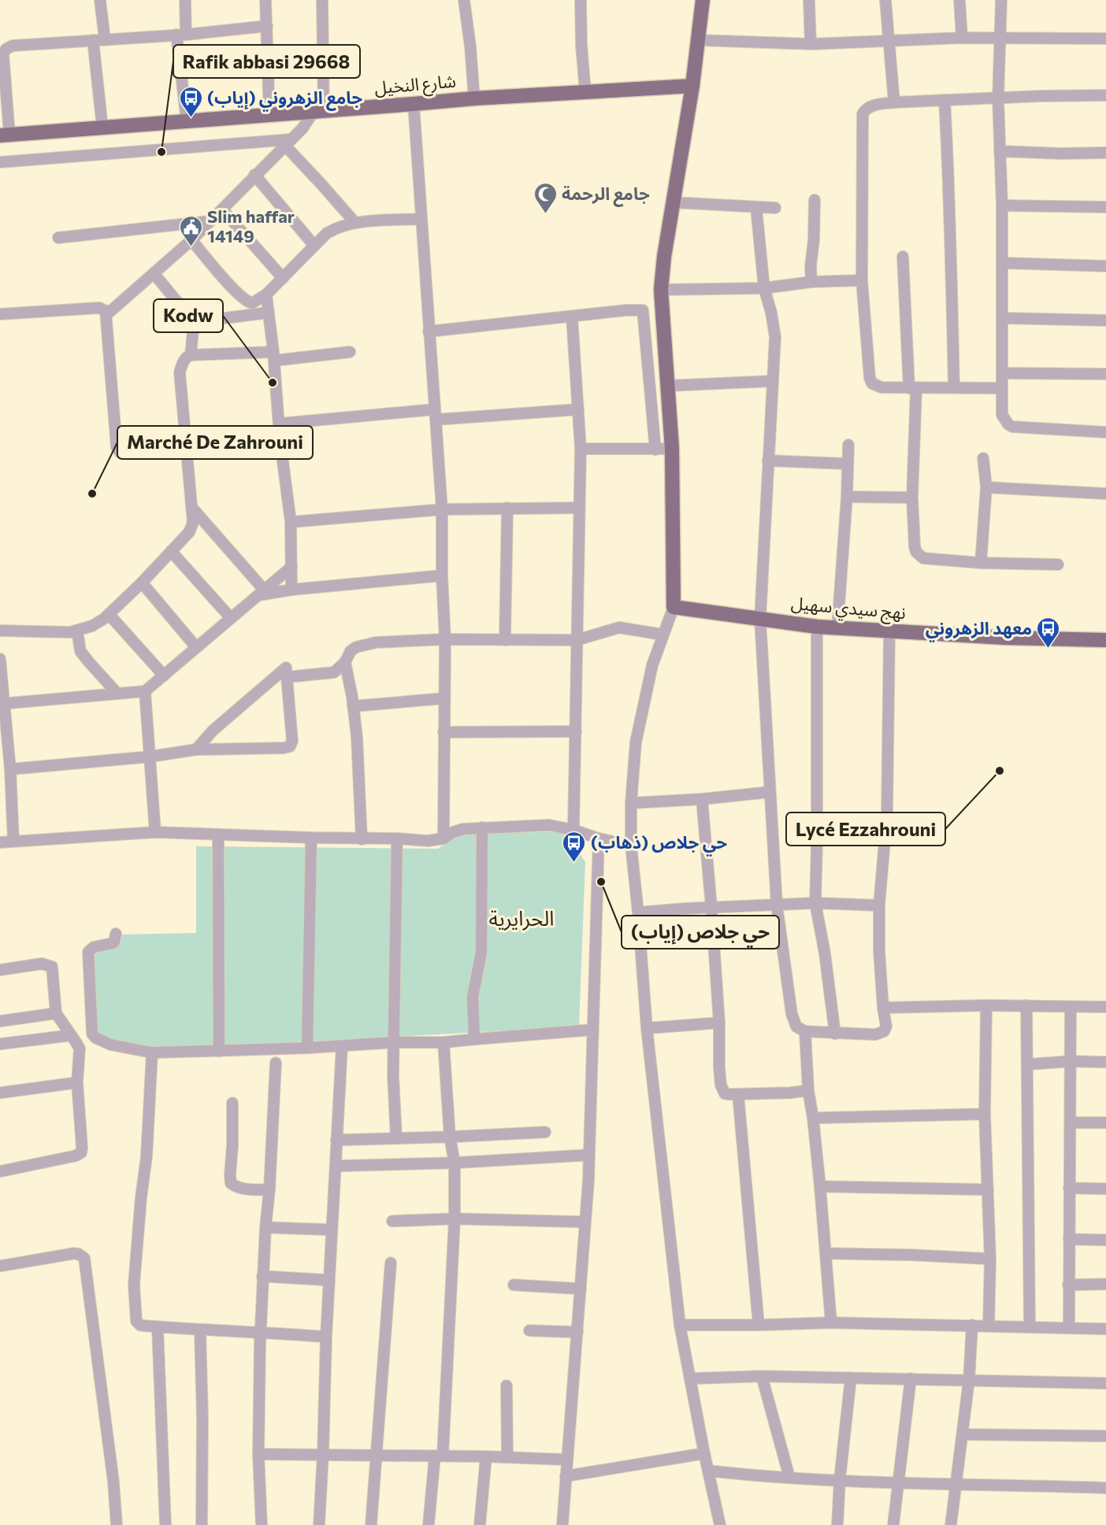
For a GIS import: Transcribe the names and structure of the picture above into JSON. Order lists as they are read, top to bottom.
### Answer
{
  "streets": {
    "main road": ["شارع النخيل", "نهج سيدي سهيل"]
  },
  "districts": ["الحرايرية"],
  "places": {
    "bus stop": ["جامع الزهروني (إياب)", "معهد الزهروني", "حي جلاص (ذهاب)"],
    "other": [
      "Rafik abbasi 29668",
      "Kodw",
      "Marché De Zahrouni",
      "Lycé Ezzahrouni",
      "حي جلاص (إياب)"
    ],
    "mosque": ["جامع الرحمة"],
    "public building": ["Slim haffar 14149"]
  }
}
